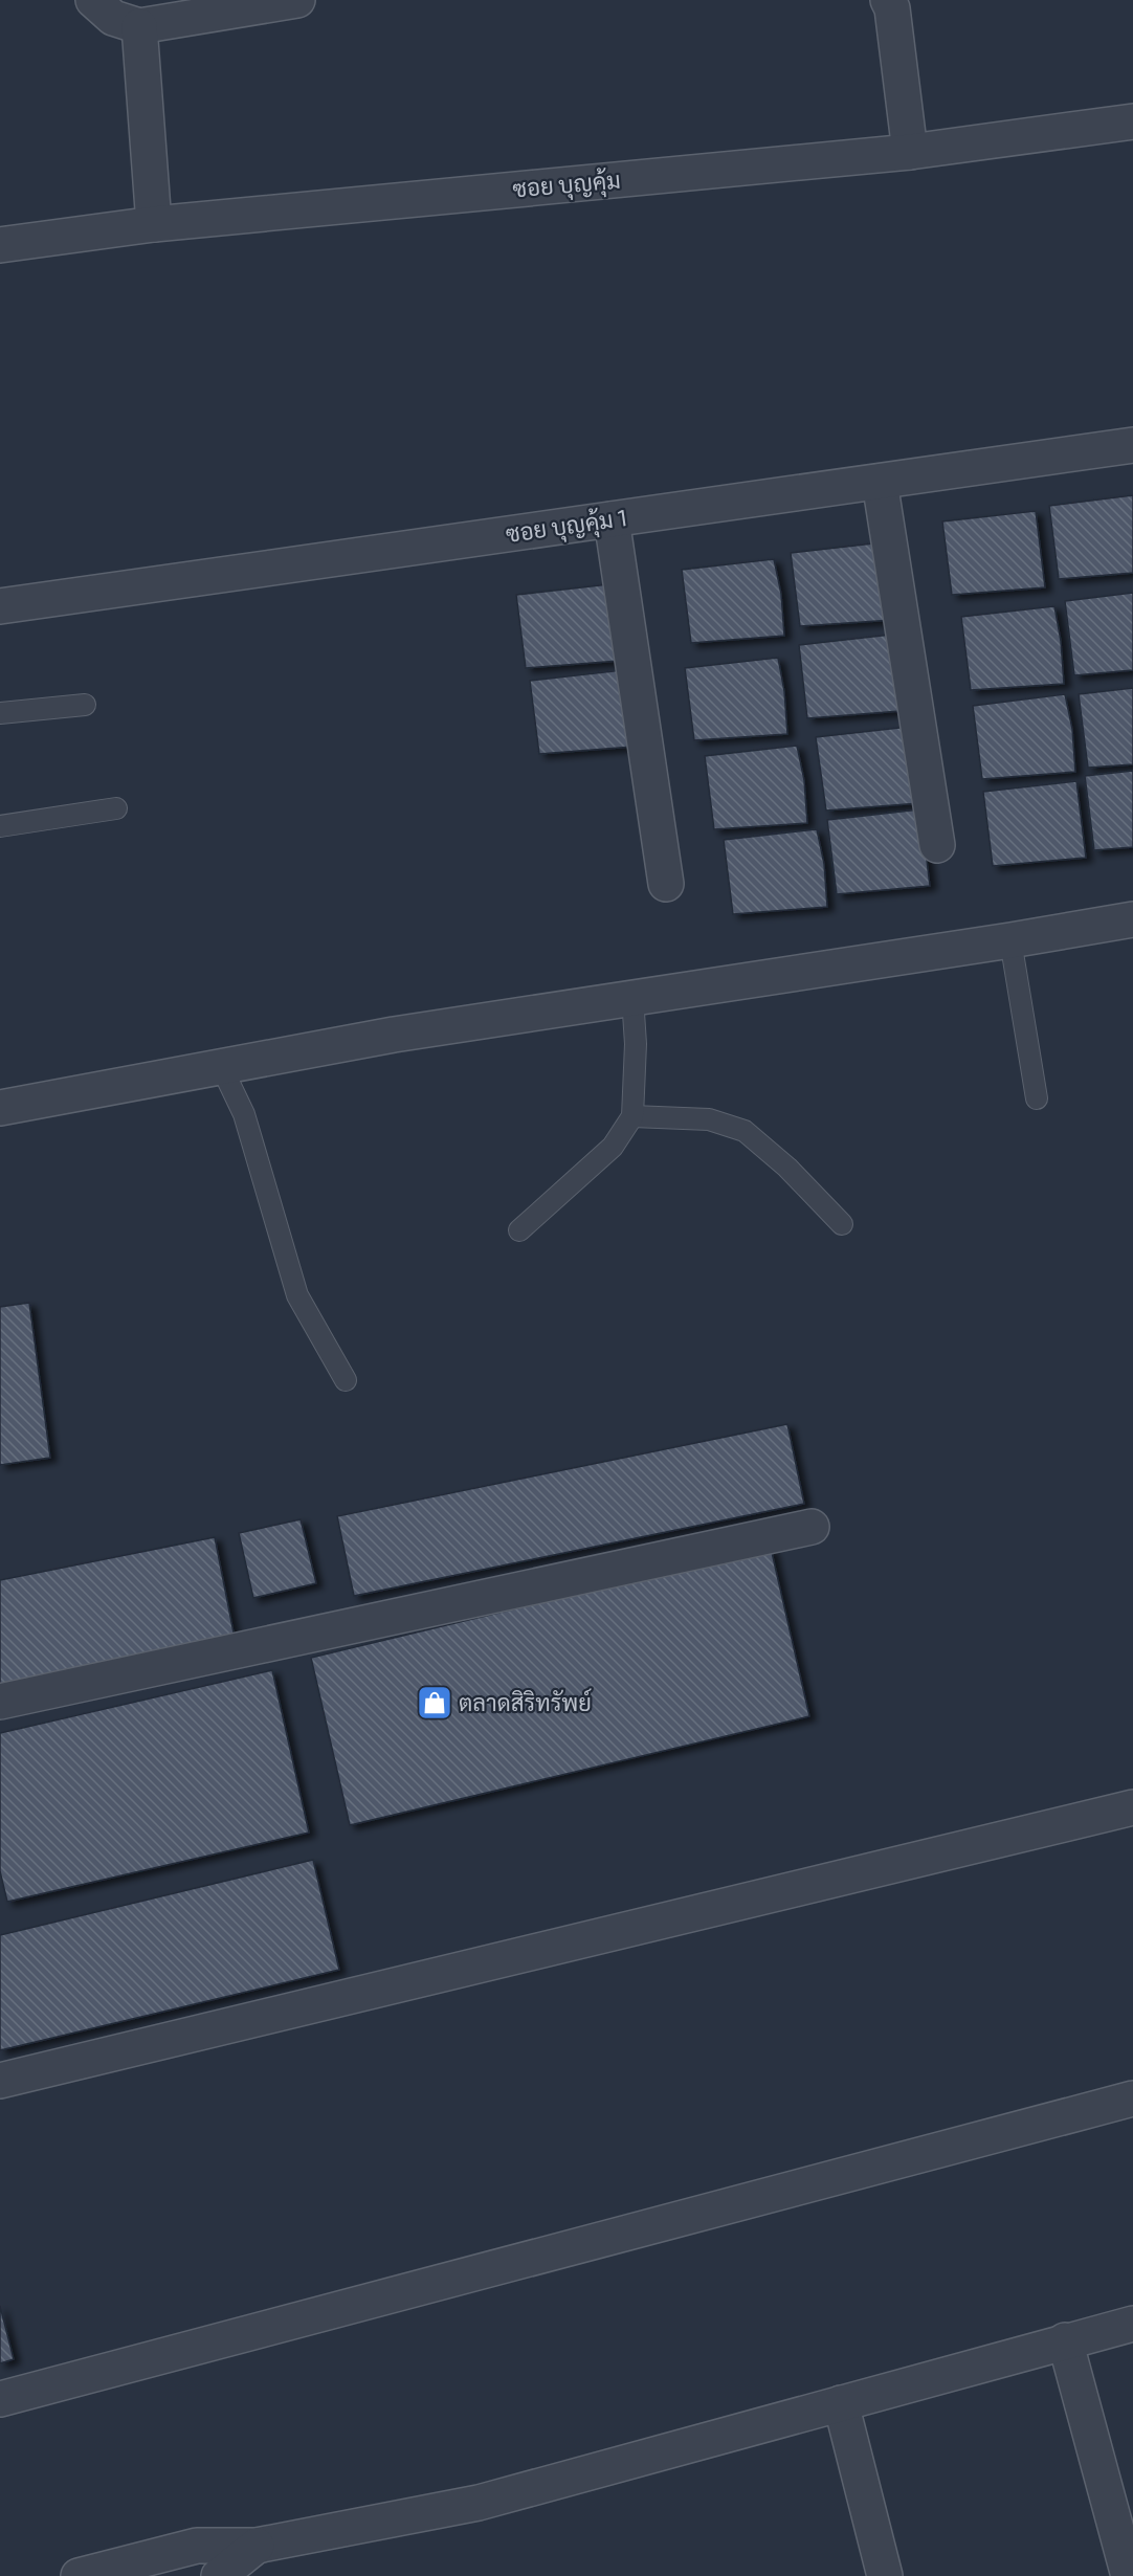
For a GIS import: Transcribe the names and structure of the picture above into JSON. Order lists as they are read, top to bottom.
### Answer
{
  "streets": {
    "street": ["ซอย บุญคุ้ม", "ซอย บุญคุ้ม 1"]
  },
  "places": {
    "shop": ["ตลาดสิริทรัพย์"]
  }
}
